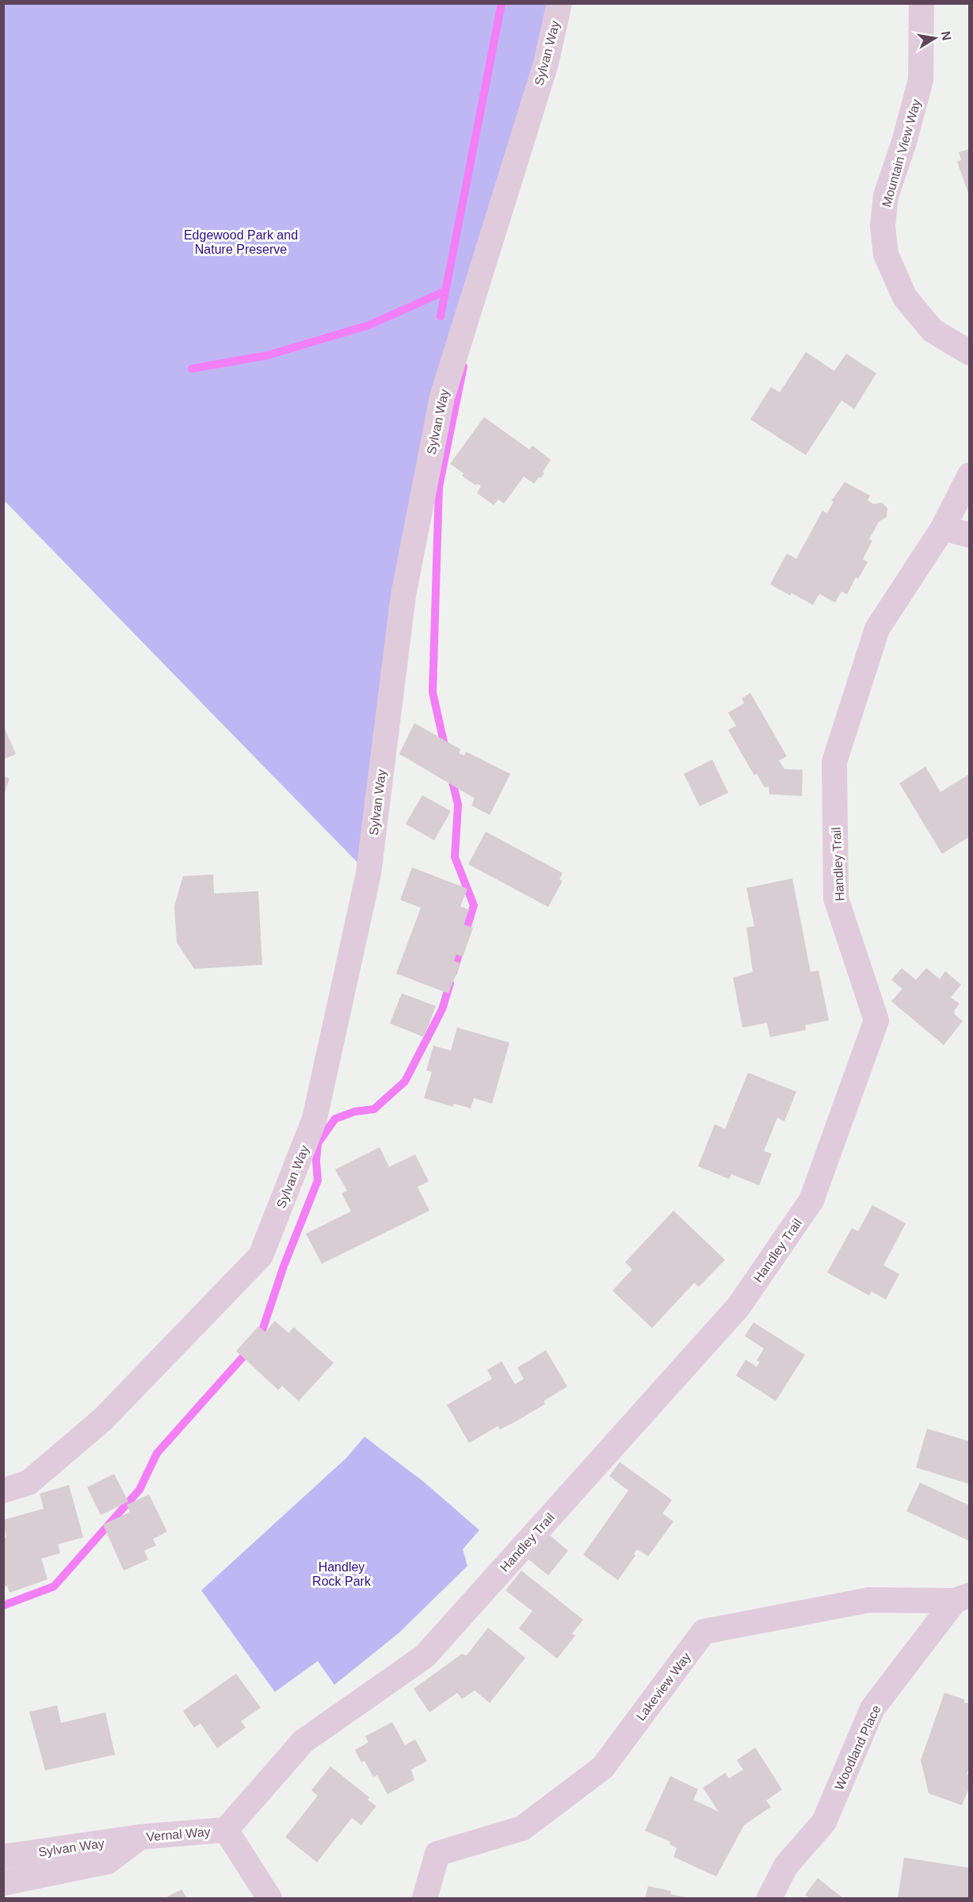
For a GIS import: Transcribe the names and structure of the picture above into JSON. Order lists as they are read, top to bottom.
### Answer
{
  "streets": {
    "street": [
      "Sylvan Way",
      "Mountain View Way",
      "Handley Trail",
      "Lakeview Way",
      "Woodland Place",
      "Vernal Way"
    ]
  },
  "crossings": [
    ["Sylvan Way", "Vernal Way"],
    ["Handley Trail", "Vernal Way"],
    ["Lakeview Way", "Woodland Place"]
  ],
  "parks": ["Edgewood Park and Nature Preserve", "Handley Rock Park"],
  "north": "right"
}
